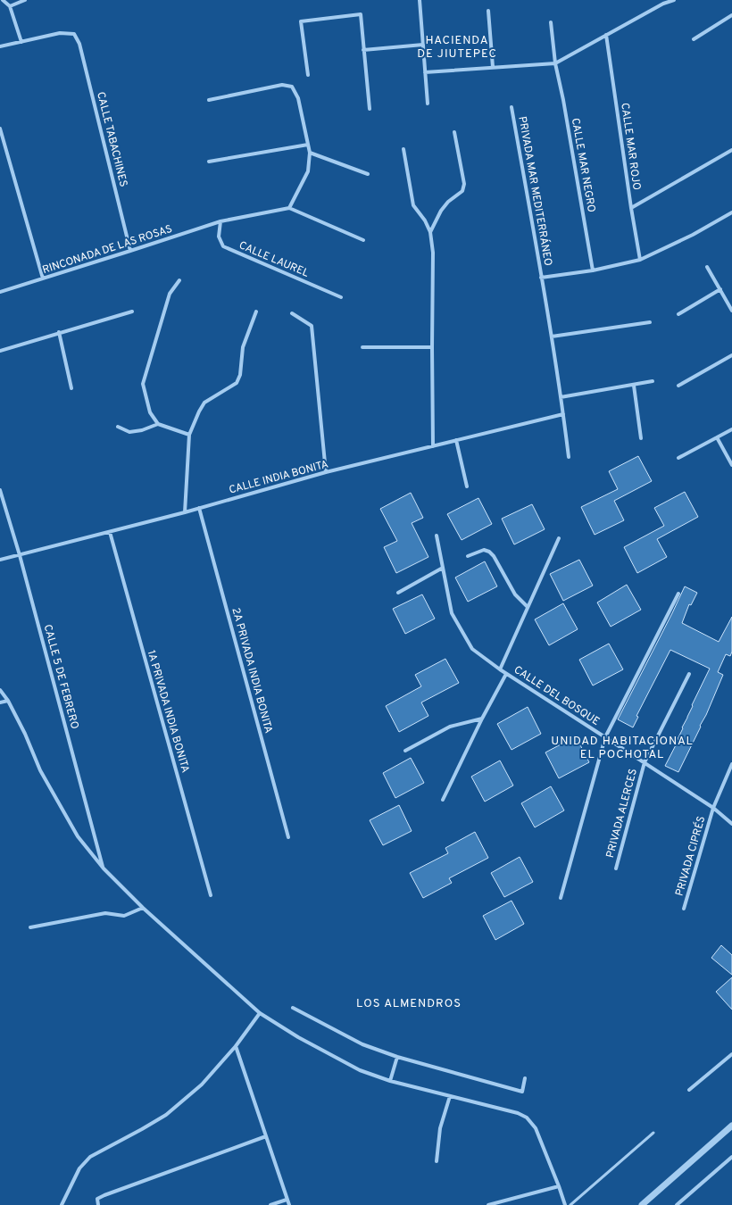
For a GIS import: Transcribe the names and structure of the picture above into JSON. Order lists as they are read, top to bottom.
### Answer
{
  "streets": {
    "street": [
      "CALLE TABACHINES",
      "CALLE MAR ROJO",
      "CALLE MAR NEGRO",
      "PRIVADA MAR MEDITERRÁNEO",
      "RINCONADA DE LAS ROSAS",
      "CALLE LAUREL",
      "CALLE INDIA BONITA",
      "2A PRIVADA INDIA BONITA",
      "CALLE 5 DE FEBRERO",
      "CALLE DEL BOSQUE",
      "1A PRIVADA INDIA BONITA",
      "PRIVADA ALERCES",
      "PRIVADA CIPRÉS"
    ]
  },
  "crossings": [
    ["CALLE TABACHINES", "RINCONADA DE LAS ROSAS"],
    ["PRIVADA MAR MEDITERRÁNEO", "CALLE INDIA BONITA"],
    ["RINCONADA DE LAS ROSAS", "CALLE LAUREL"],
    ["CALLE INDIA BONITA", "2A PRIVADA INDIA BONITA"],
    ["CALLE INDIA BONITA", "CALLE 5 DE FEBRERO"],
    ["CALLE INDIA BONITA", "1A PRIVADA INDIA BONITA"],
    ["CALLE DEL BOSQUE", "PRIVADA ALERCES"],
    ["CALLE DEL BOSQUE", "PRIVADA CIPRÉS"]
  ],
  "districts": ["HACIENDA DE JIUTEPEC", "UNIDAD HABITACIONAL EL POCHOTAL", "LOS ALMENDROS"]
}
